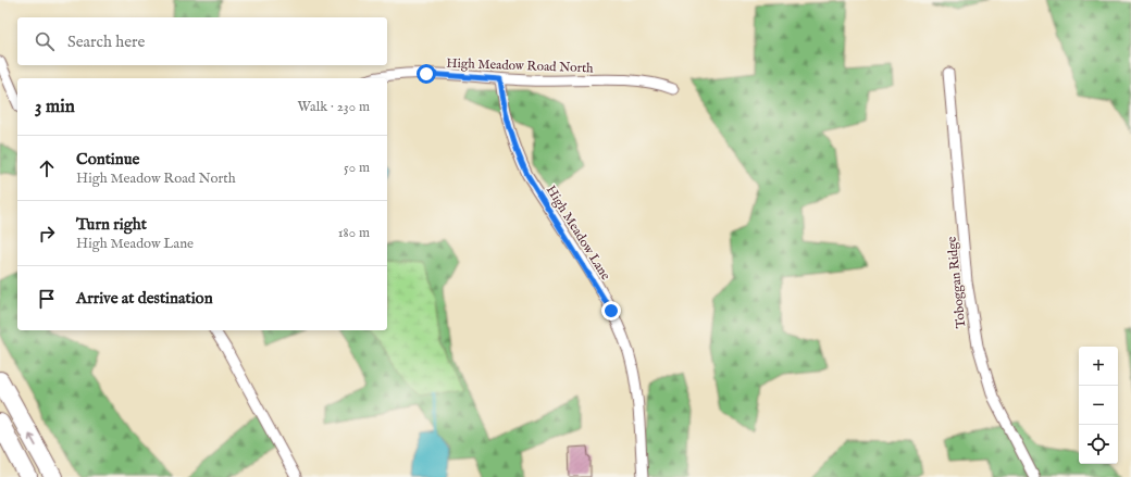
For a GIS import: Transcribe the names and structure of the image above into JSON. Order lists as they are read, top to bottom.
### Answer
{
  "streets": {
    "street": ["High Meadow Road North", "High Meadow Lane", "Toboggan Ridge"]
  },
  "crossings": [
    ["High Meadow Road North", "High Meadow Lane"]
  ],
  "page": {
    "search": "Search here",
    "heading": ["3 min", "Walk · 230 m"],
    "list": [
      ["Continue", "High Meadow Road North", "50 m"],
      ["Turn right", "High Meadow Lane", "180 m"],
      "Arrive at destination"
    ],
    "map_buttons": ["+", "−"]
  }
}
